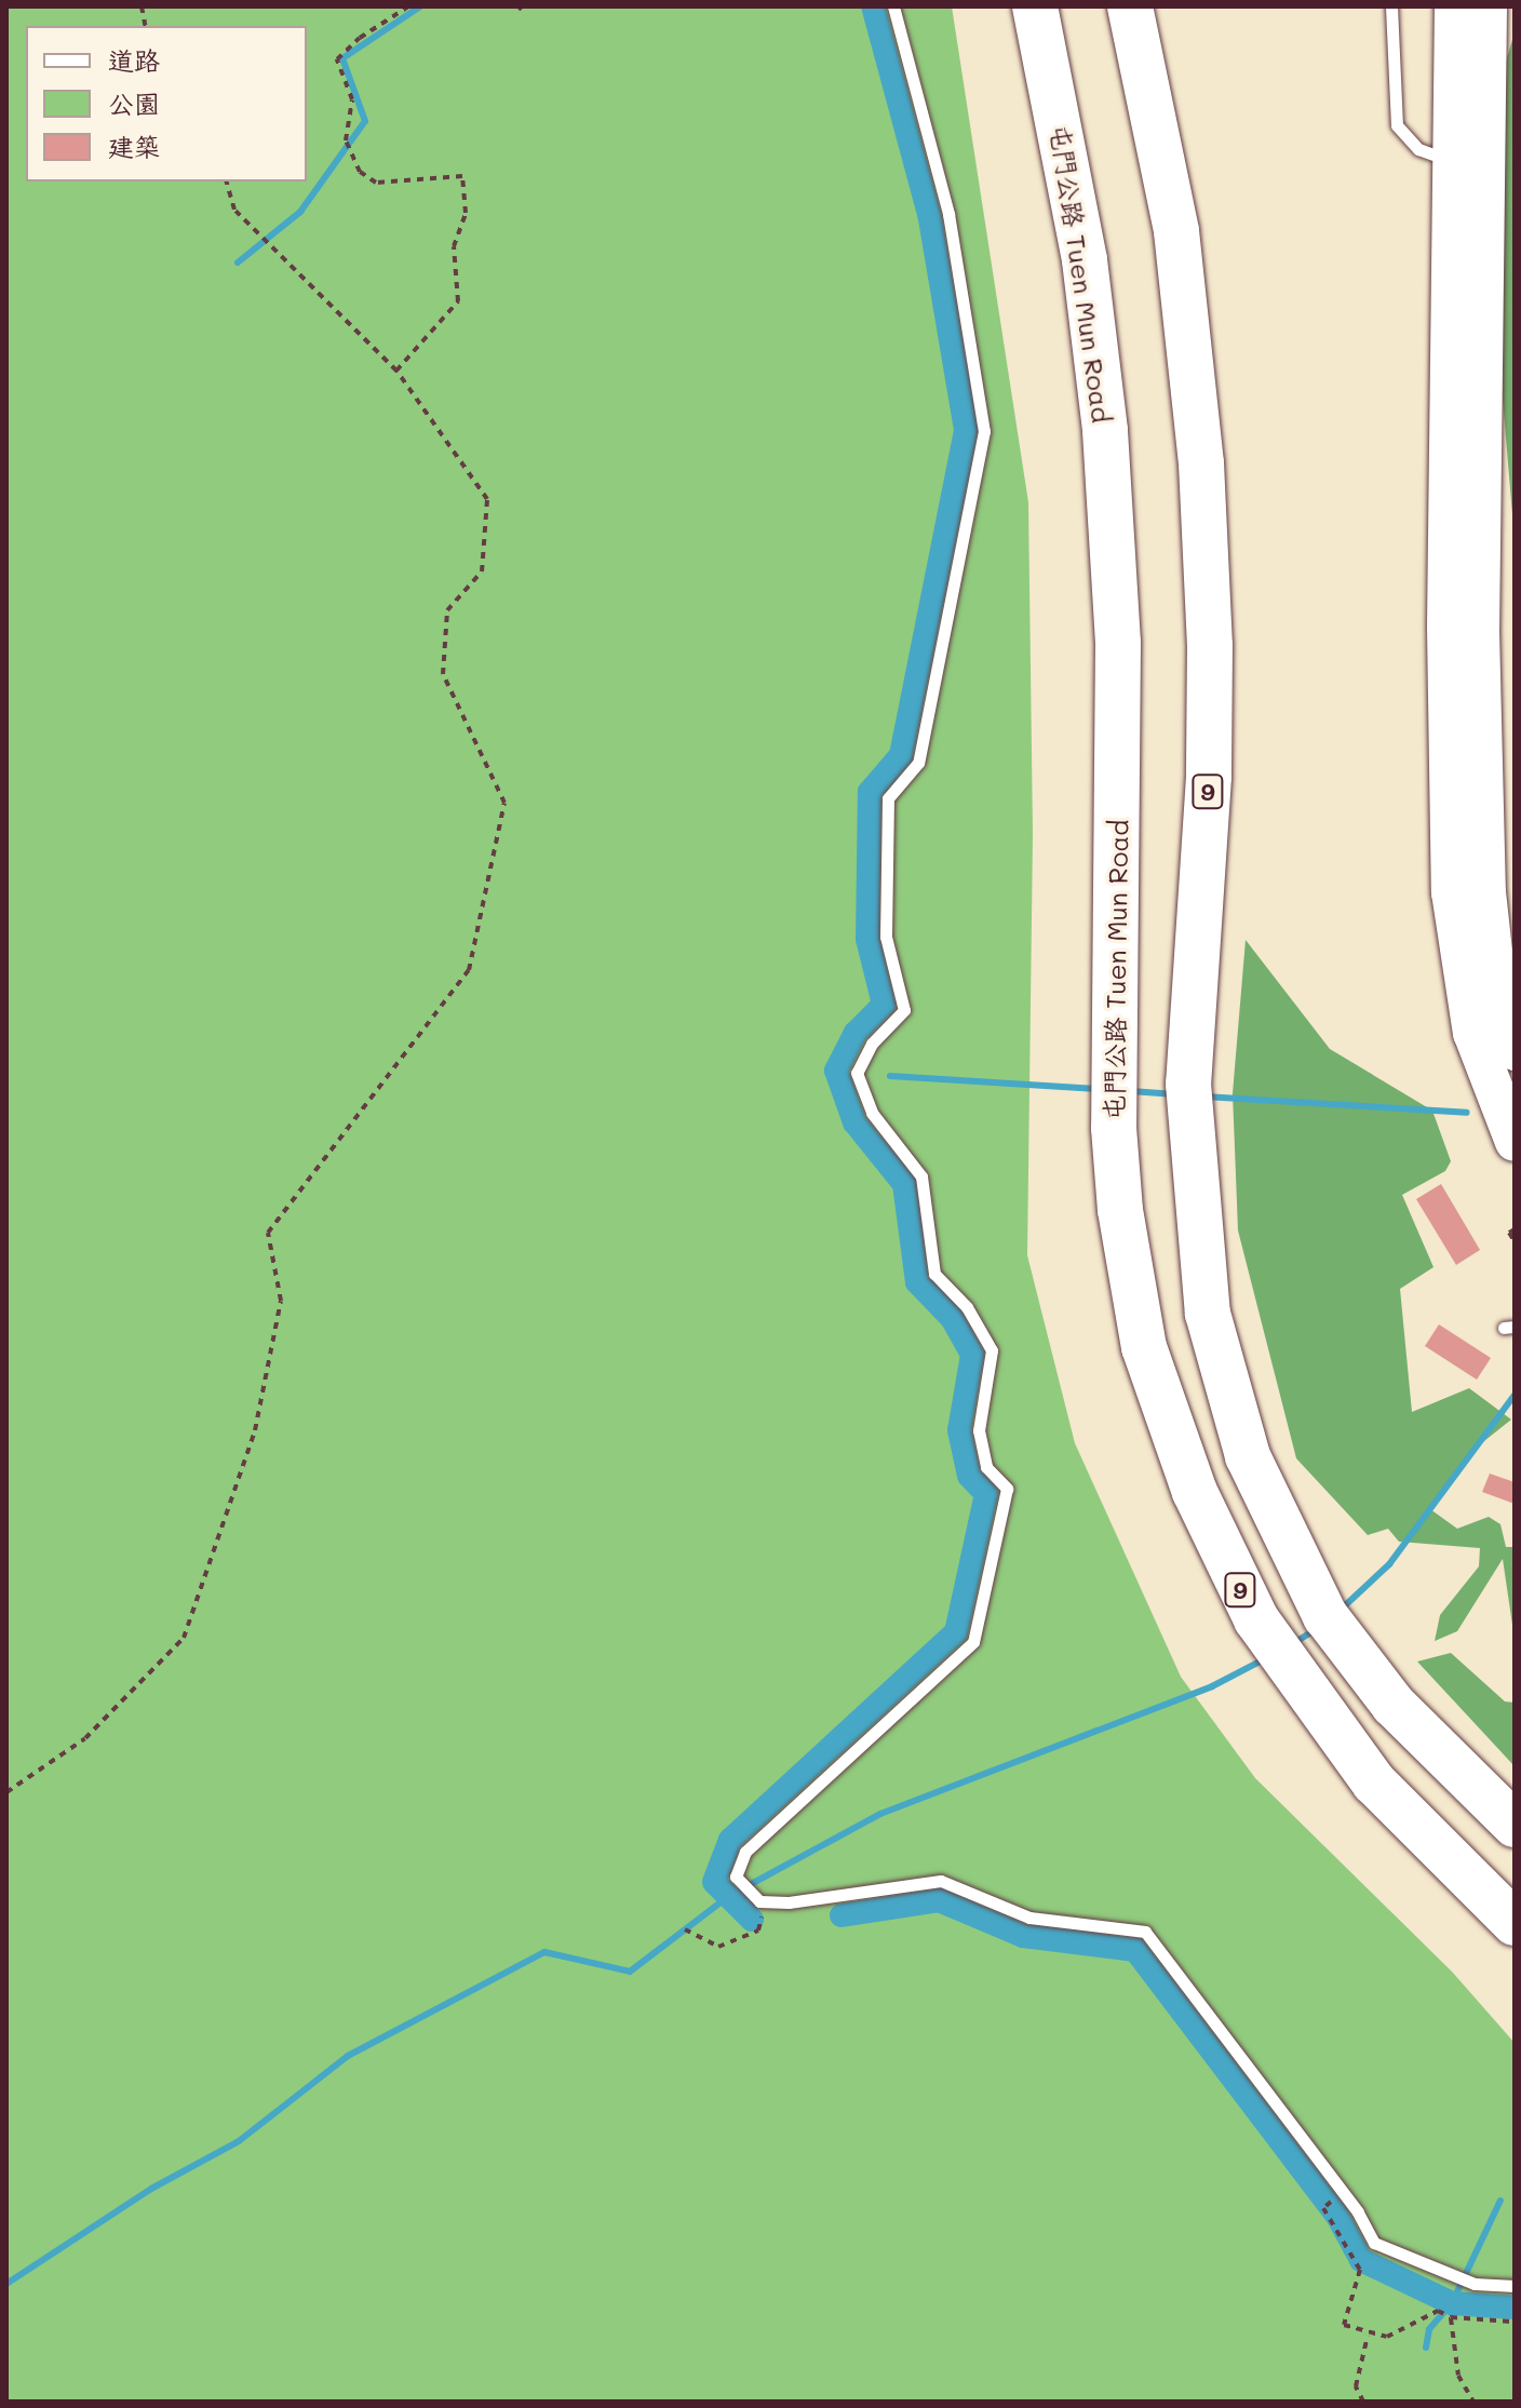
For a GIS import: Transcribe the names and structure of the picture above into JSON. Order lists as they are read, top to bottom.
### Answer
{
  "streets": {
    "highway": ["屯門公路 Tuen Mun Road", "9"]
  },
  "legend": ["道路", "公園", "建築"]
}
